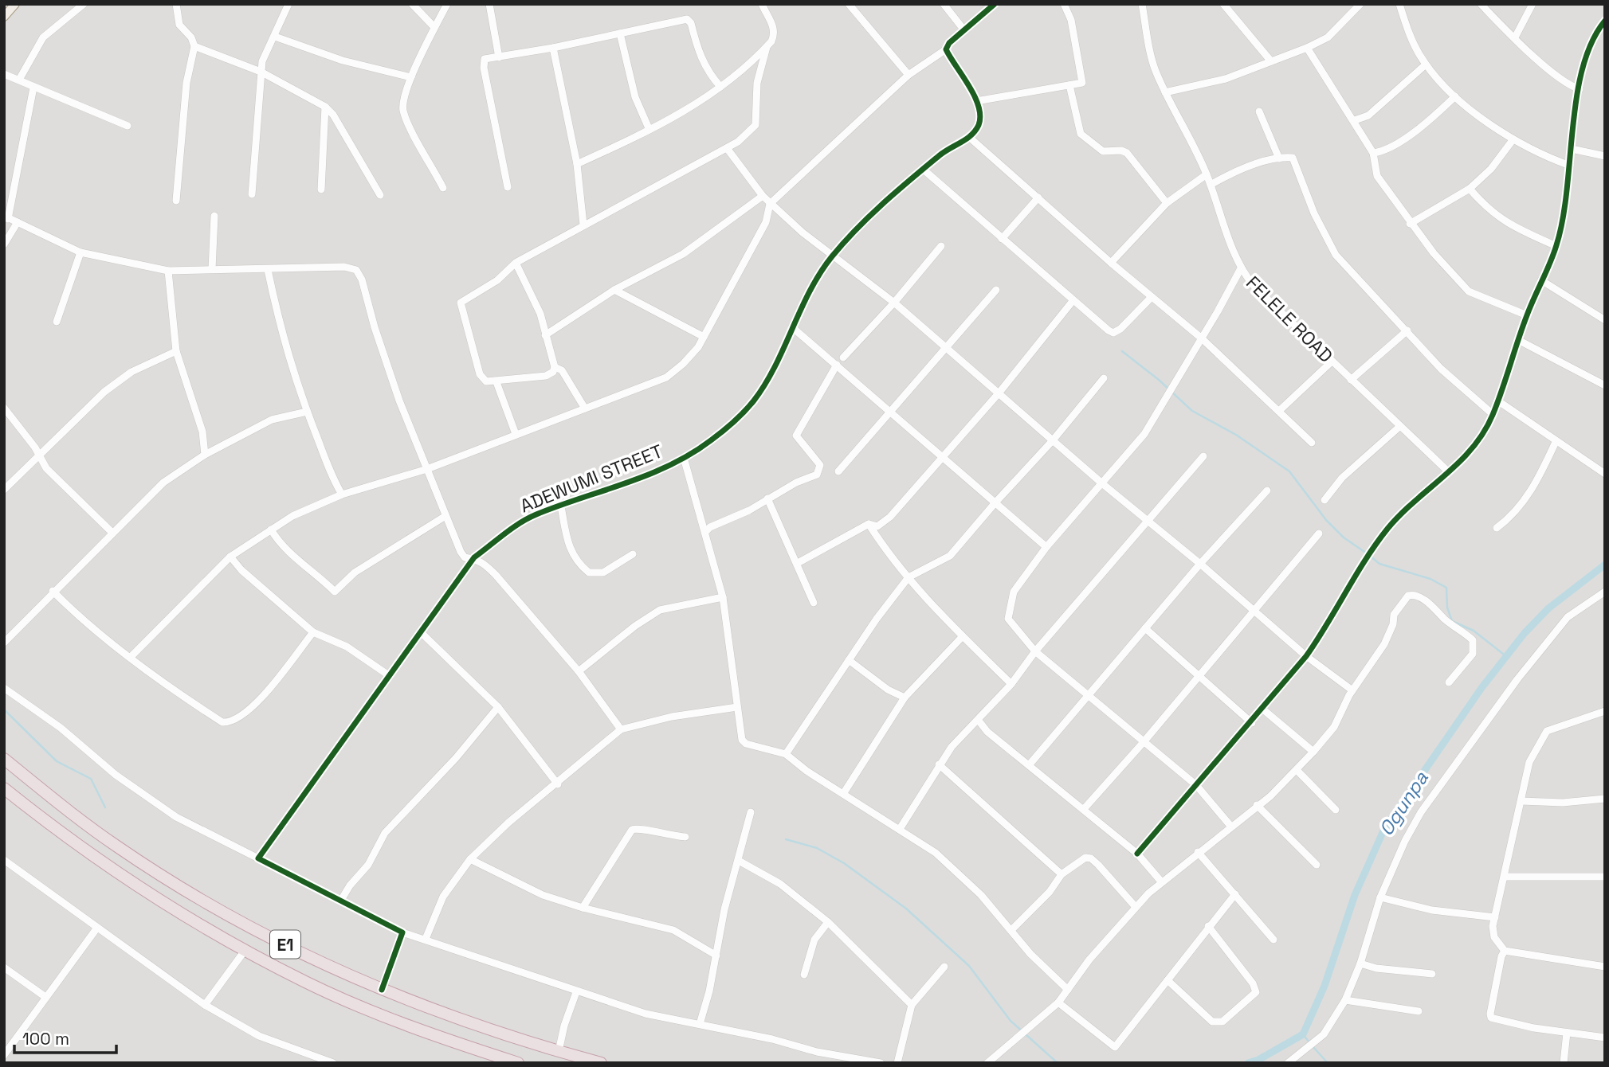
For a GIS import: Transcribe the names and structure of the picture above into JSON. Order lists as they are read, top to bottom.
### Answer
{
  "streets": {
    "highway": ["E1"],
    "street": ["FELELE ROAD", "ADEWUMI STREET"]
  },
  "water": ["Ogunpa"],
  "scale_bar": "100 m"
}
